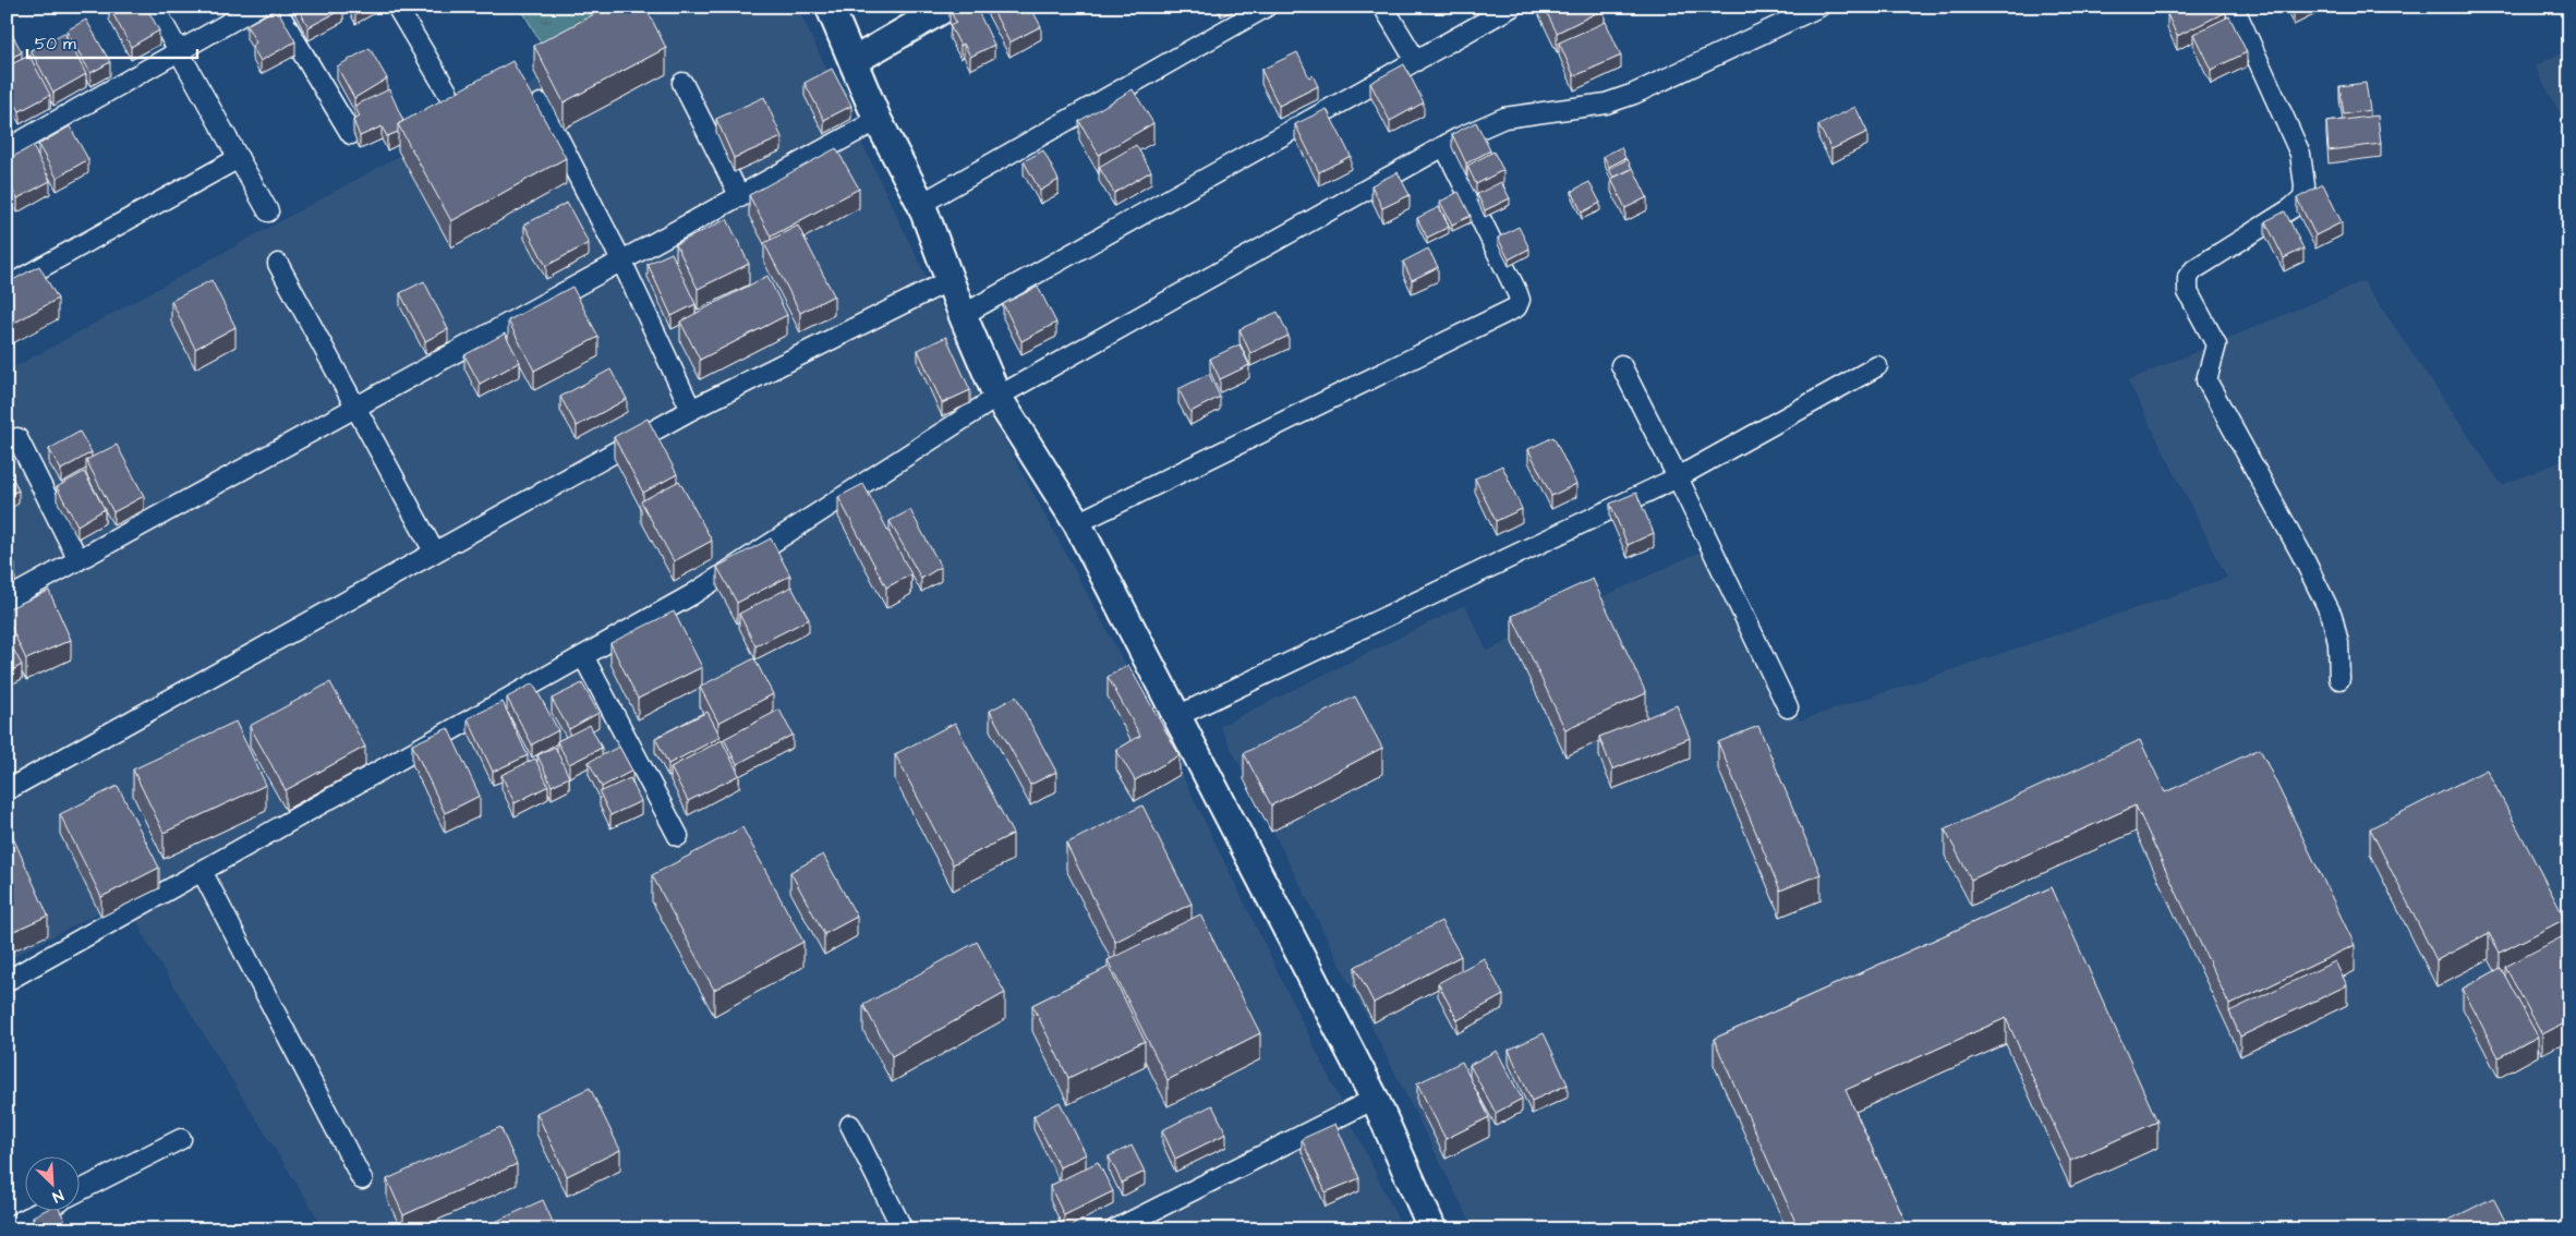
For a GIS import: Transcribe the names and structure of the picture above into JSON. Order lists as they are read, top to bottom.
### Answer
{
  "scale_bar": "50 m",
  "north": "bottom right"
}
